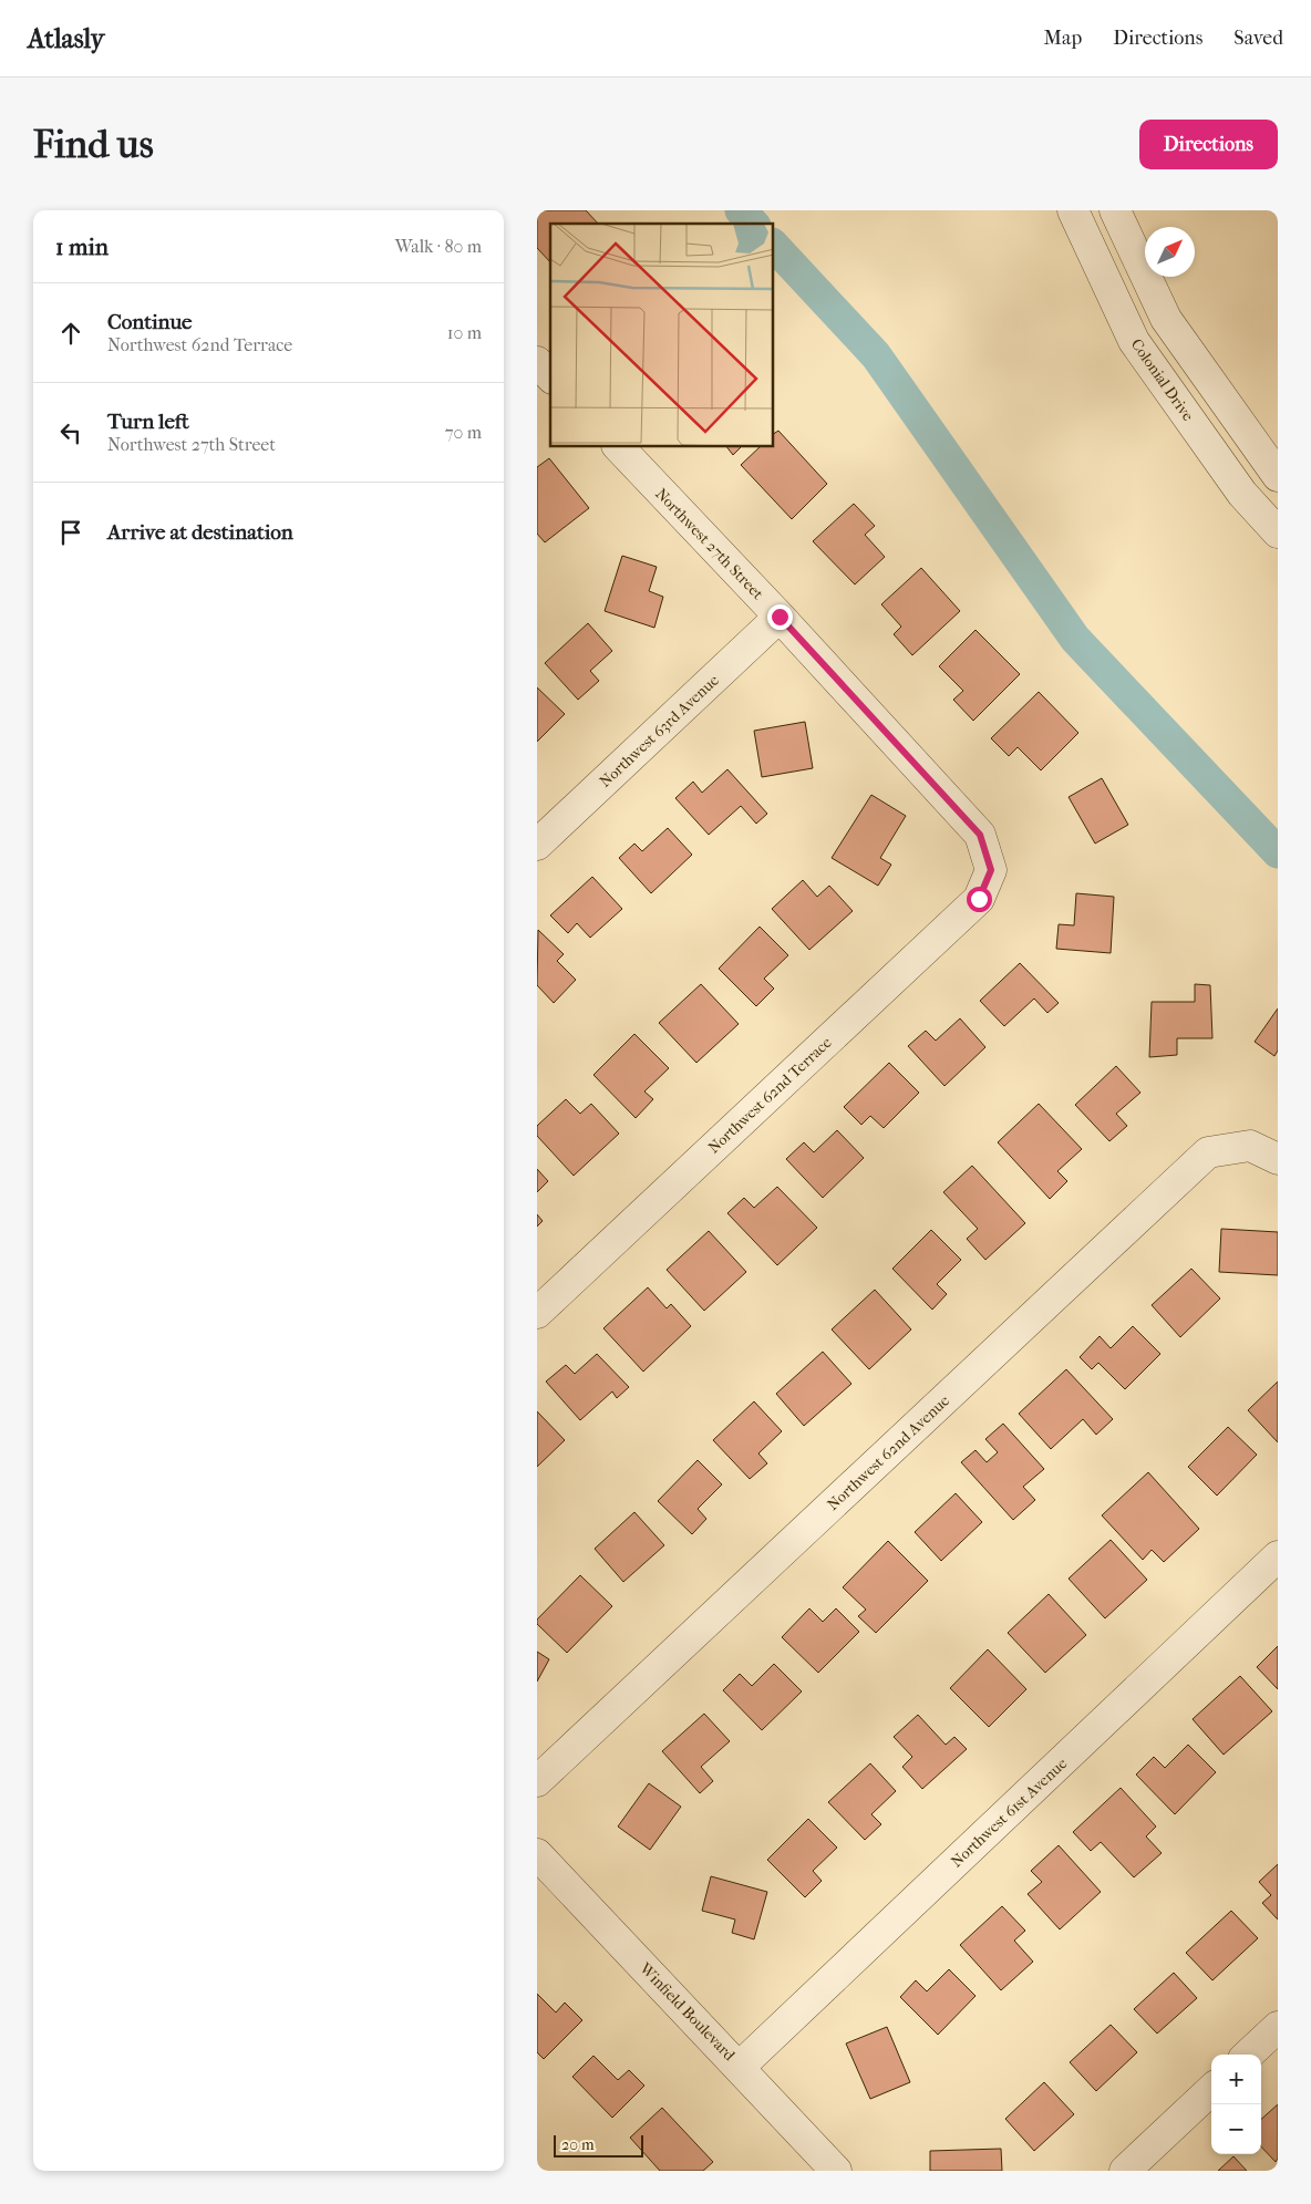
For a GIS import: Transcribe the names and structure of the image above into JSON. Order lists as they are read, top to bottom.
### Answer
{
  "streets": {
    "street": [
      "Colonial Drive",
      "Northwest 27th Street",
      "Northwest 63rd Avenue",
      "Northwest 62nd Terrace",
      "Northwest 62nd Avenue",
      "Northwest 61st Avenue",
      "Winfield Boulevard"
    ]
  },
  "crossings": [
    ["Northwest 27th Street", "Northwest 63rd Avenue"],
    ["Northwest 27th Street", "Northwest 62nd Terrace"],
    ["Northwest 61st Avenue", "Winfield Boulevard"]
  ],
  "scale_bar": "20 m",
  "north": "top right",
  "page": {
    "header": "Atlasly",
    "nav": ["Map", "Directions", "Saved"],
    "buttons": "Directions",
    "title": "Find us",
    "heading": ["1 min", "Walk · 80 m"],
    "list": [
      ["Continue", "Northwest 62nd Terrace", "10 m"],
      ["Turn left", "Northwest 27th Street", "70 m"],
      "Arrive at destination"
    ],
    "map_buttons": ["+", "−"],
    "scale": "20 m"
  }
}
